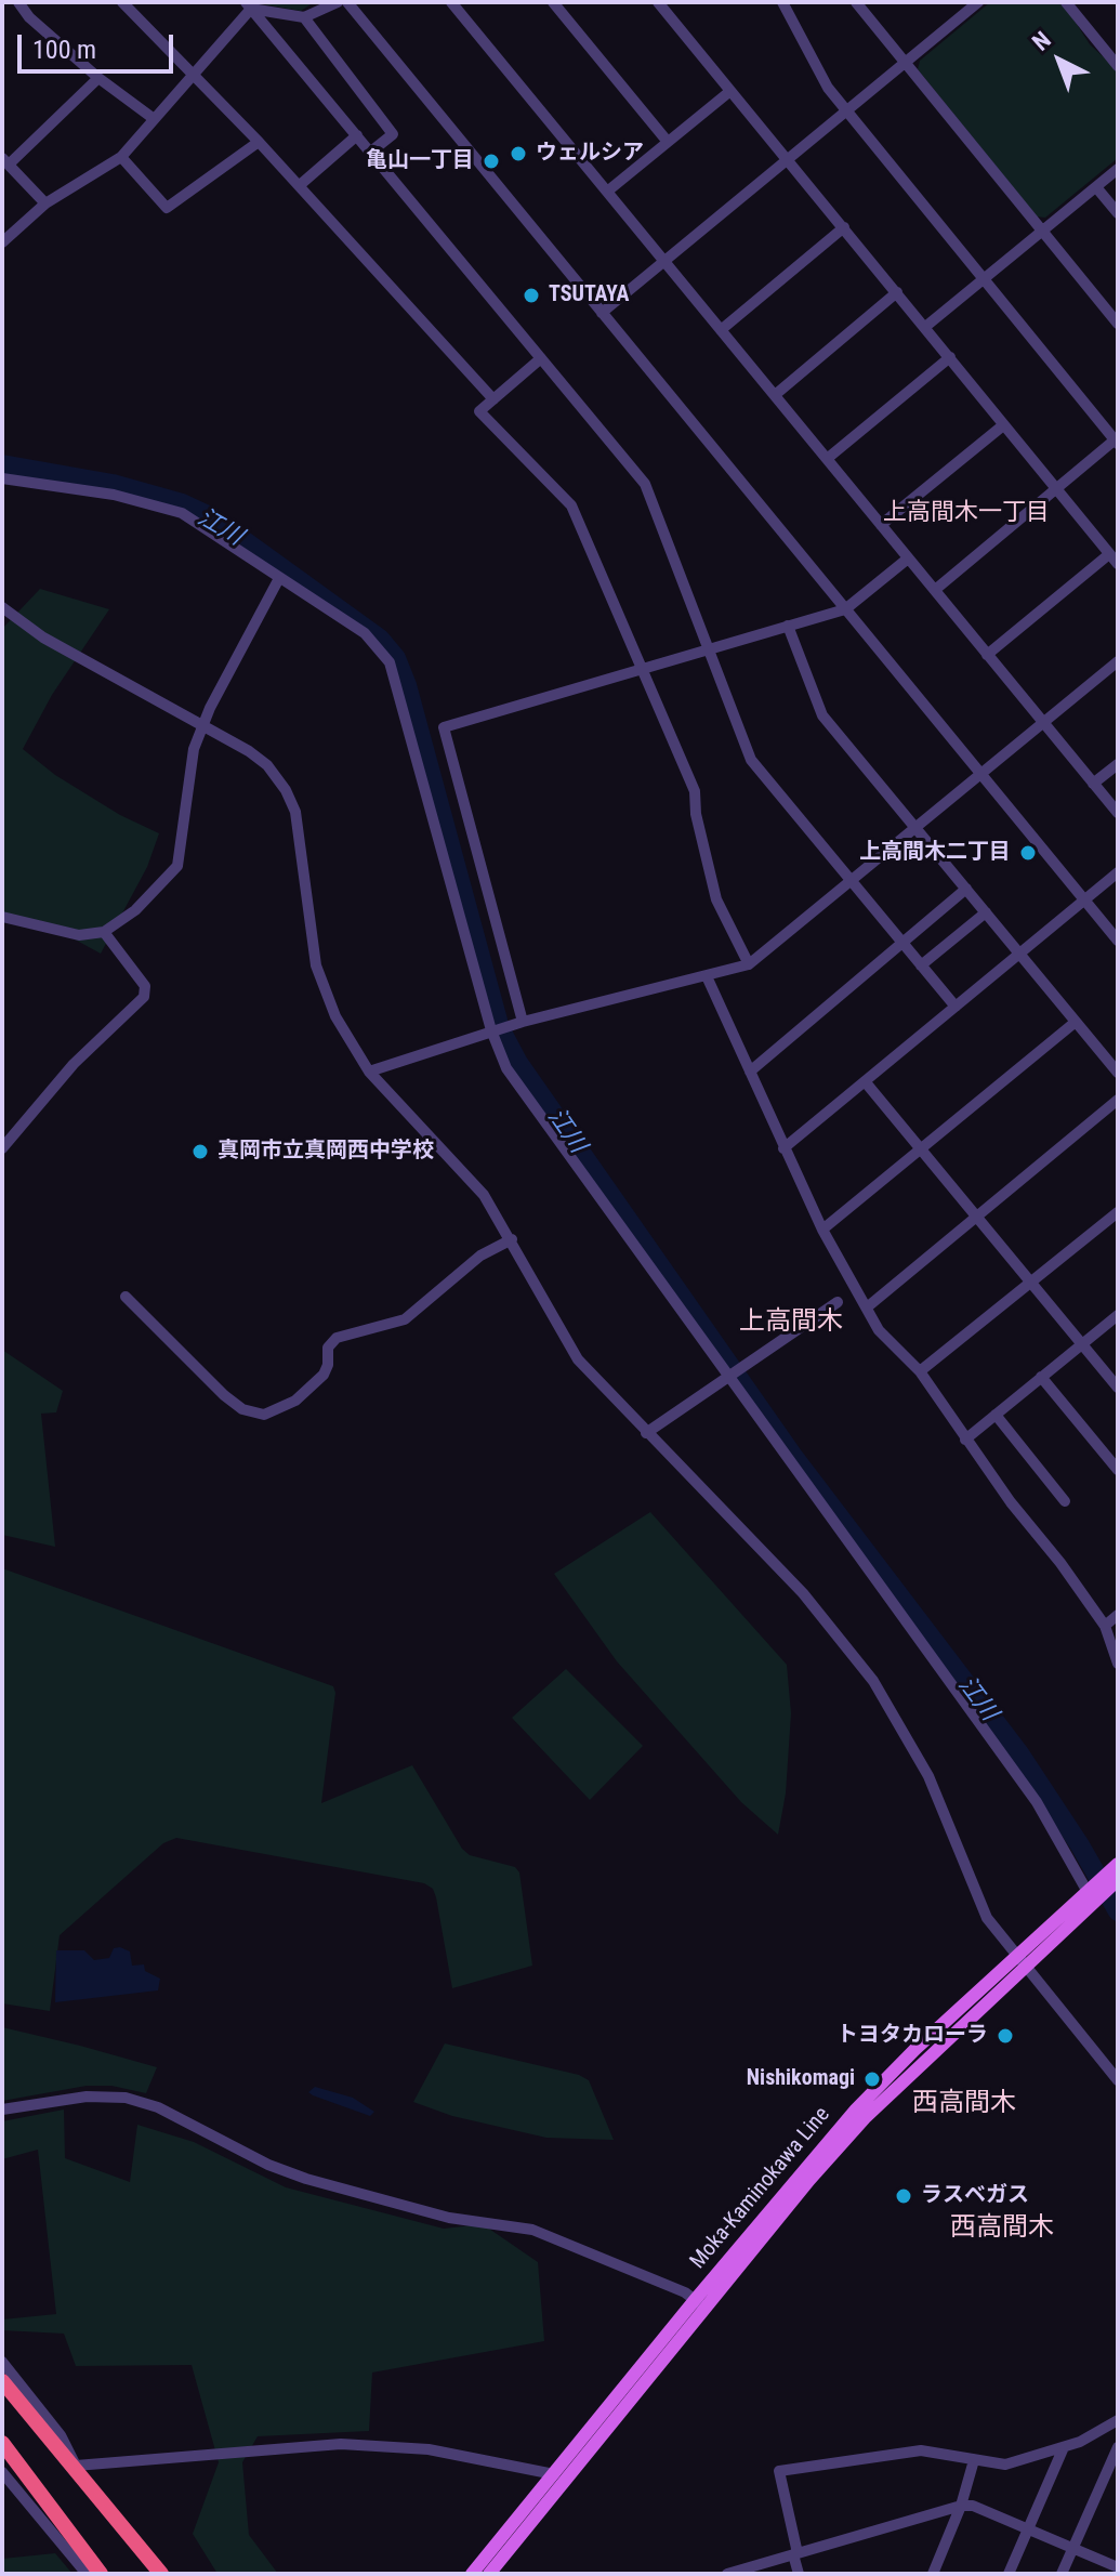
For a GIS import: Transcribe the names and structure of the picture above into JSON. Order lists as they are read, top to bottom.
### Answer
{
  "streets": {
    "main road": ["Moka-Kaminokawa Line"]
  },
  "districts": [
    "上高間木一丁目",
    "上高間木",
    "西高間木",
    "西高間木"
  ],
  "water": ["江川"],
  "places": [
    "ウェルシア",
    "亀山一丁目",
    "TSUTAYA",
    "上高間木二丁目",
    "真岡市立真岡西中学校",
    "トヨタカローラ",
    "Nishikomagi",
    "ラスベガス"
  ],
  "scale_bar": "100 m",
  "north": "top left"
}
